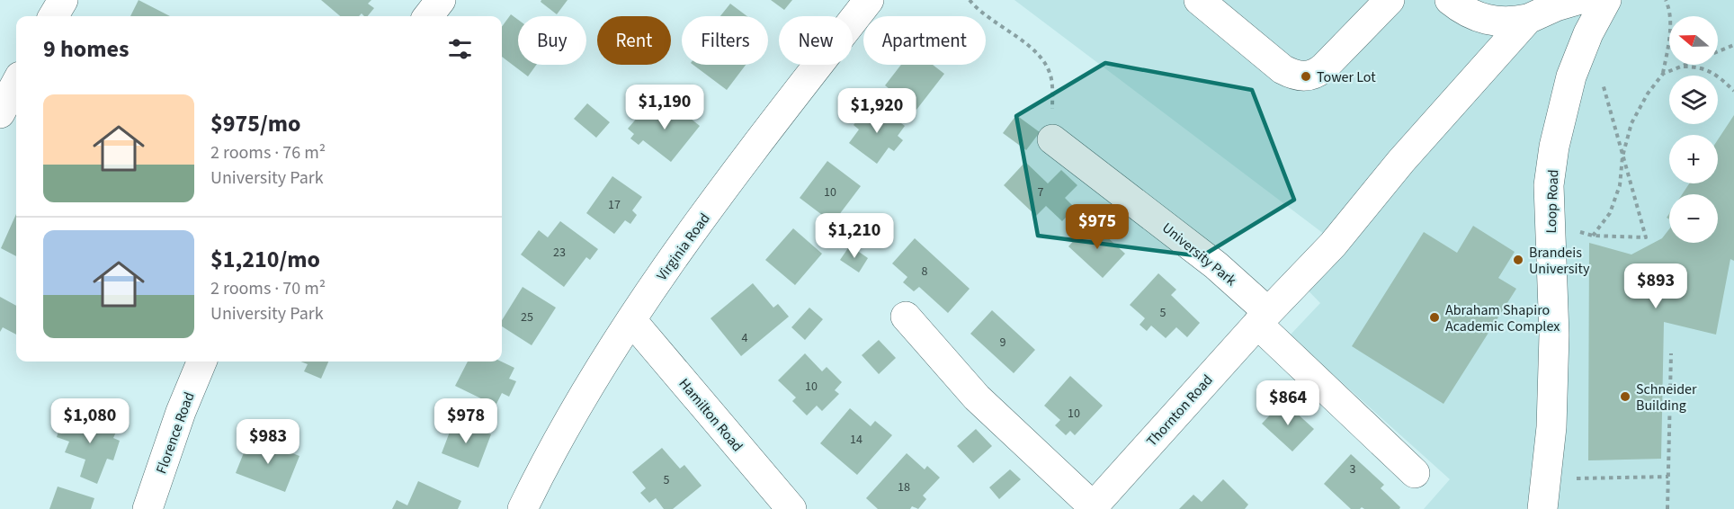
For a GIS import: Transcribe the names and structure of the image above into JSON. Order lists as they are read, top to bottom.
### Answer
{
  "streets": {
    "street": [
      "Loop Road",
      "Virginia Road",
      "University Park",
      "Thornton Road",
      "Hamilton Road",
      "Florence Road"
    ]
  },
  "crossings": [
    ["Virginia Road", "Hamilton Road"],
    ["University Park", "Thornton Road"]
  ],
  "places": [
    "Tower Lot",
    "Brandeis University",
    "Abraham Shapiro Academic Complex",
    "Schneider Building"
  ],
  "house_numbers": [
    "10",
    "7",
    "17",
    "23",
    "8",
    "5",
    "25",
    "4",
    "9",
    "10",
    "10",
    "14",
    "3",
    "5",
    "18"
  ],
  "north": "left",
  "page": {
    "map_buttons": ["+", "−"],
    "chip": [
      "Buy",
      "Rent",
      "Filters",
      "New",
      "Apartment"
    ],
    "heading": "9 homes",
    "list": [
      {
        "name": "$975/mo",
        "note": "2 rooms · 76 m² · University Park"
      },
      {
        "name": "$1,210/mo",
        "note": "2 rooms · 70 m² · University Park"
      }
    ],
    "price": [
      "$1,190",
      "$1,920",
      "$975",
      "$1,210",
      "$893",
      "$864",
      "$1,080",
      "$978",
      "$983"
    ]
  }
}
